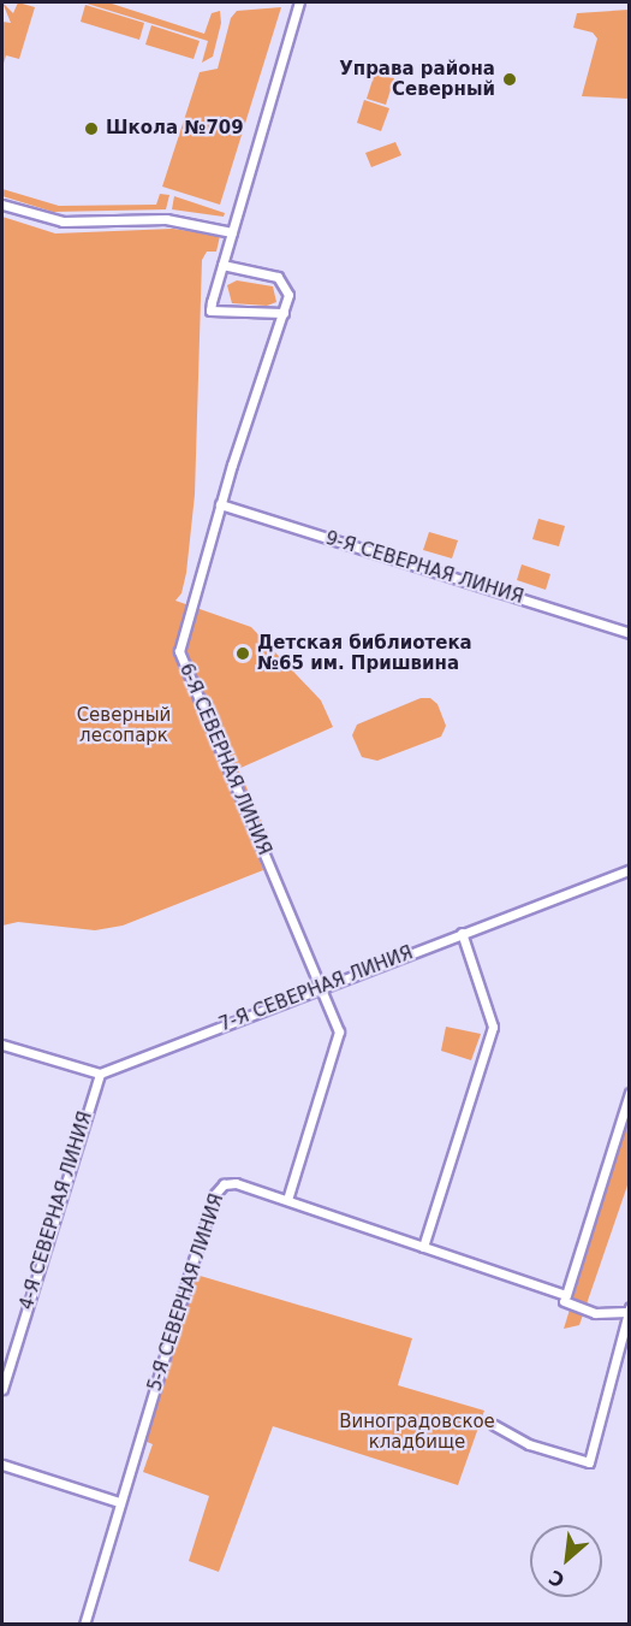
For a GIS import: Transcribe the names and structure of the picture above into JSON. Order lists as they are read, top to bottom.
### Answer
{
  "streets": {
    "street": [
      "9-Я СЕВЕРНАЯ ЛИНИЯ",
      "6-Я СЕВЕРНАЯ ЛИНИЯ",
      "7-Я СЕВЕРНАЯ ЛИНИЯ",
      "4-Я СЕВЕРНАЯ ЛИНИЯ",
      "5-Я СЕВЕРНАЯ ЛИНИЯ"
    ]
  },
  "crossings": [
    ["9-Я СЕВЕРНАЯ ЛИНИЯ", "6-Я СЕВЕРНАЯ ЛИНИЯ"],
    ["6-Я СЕВЕРНАЯ ЛИНИЯ", "7-Я СЕВЕРНАЯ ЛИНИЯ"],
    ["6-Я СЕВЕРНАЯ ЛИНИЯ", "5-Я СЕВЕРНАЯ ЛИНИЯ"],
    ["7-Я СЕВЕРНАЯ ЛИНИЯ", "4-Я СЕВЕРНАЯ ЛИНИЯ"]
  ],
  "parks": ["Северный лесопарк", "Виноградовское кладбище"],
  "places": ["Управа района Северный", "Школа №709", "Детская библиотека №65 им. Пришвина"],
  "north": "bottom left"
}
